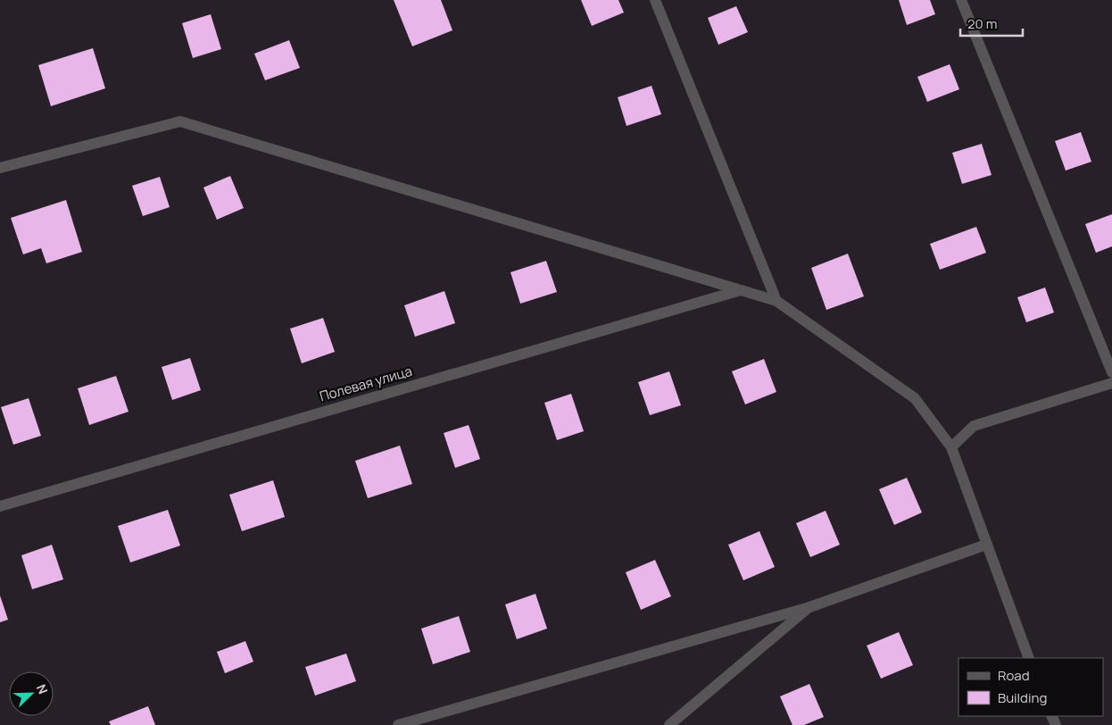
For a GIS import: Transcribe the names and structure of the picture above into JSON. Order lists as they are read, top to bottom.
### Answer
{
  "streets": {
    "street": ["Полевая улица"]
  },
  "legend": ["Road", "Building"],
  "scale_bar": "20 m",
  "north": "top right"
}
